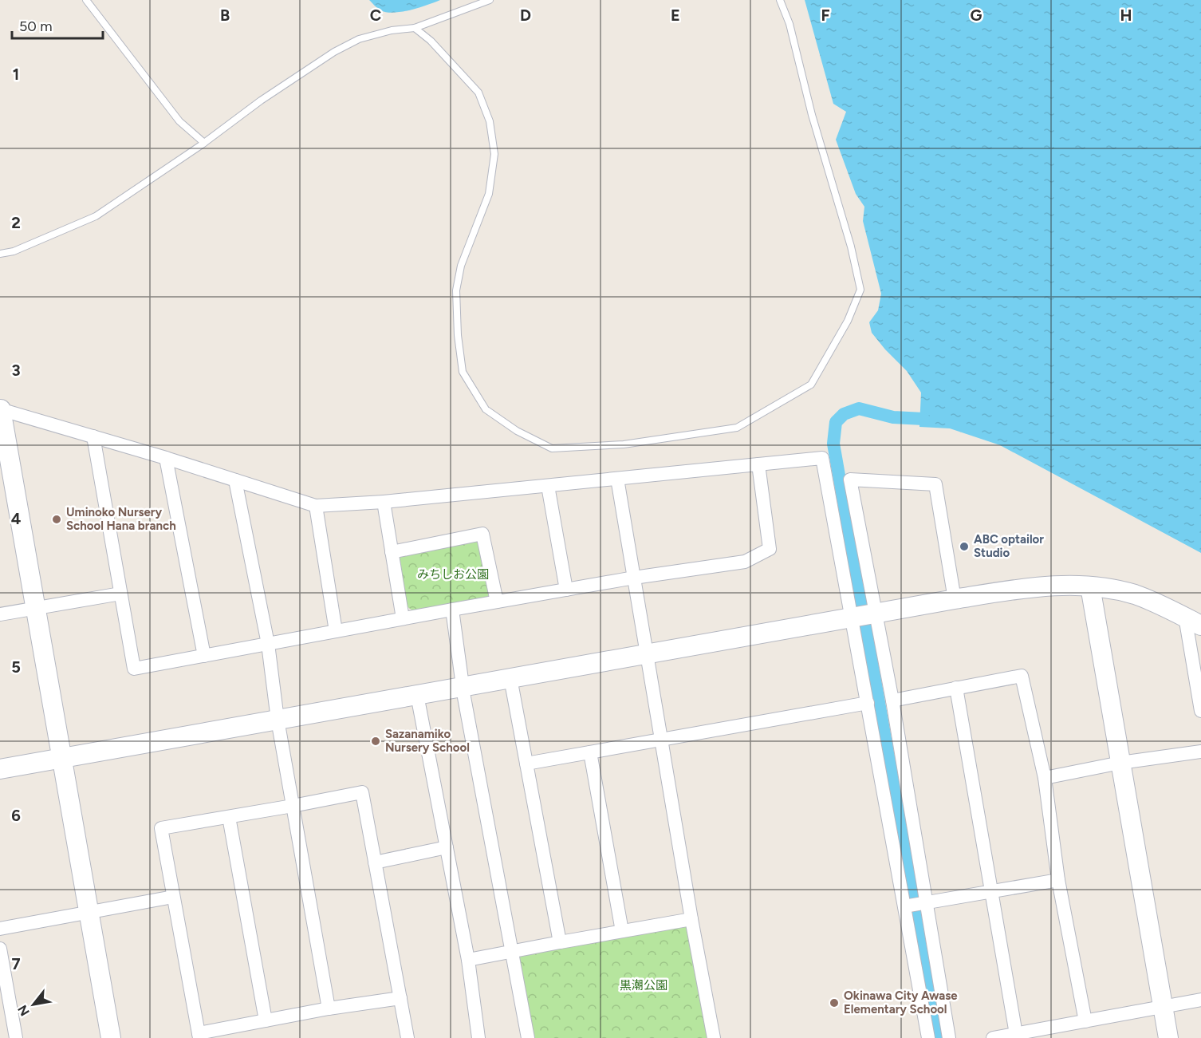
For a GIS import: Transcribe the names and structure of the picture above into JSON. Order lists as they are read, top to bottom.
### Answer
{
  "parks": ["みちしお公園", "黒潮公園"],
  "places": [
    "Uminoko Nursery School Hana branch",
    "ABC optailor Studio",
    "Sazanamiko Nursery School",
    "Okinawa City Awase Elementary School"
  ],
  "scale_bar": "50 m",
  "north": "bottom left",
  "grid": {
    "columns": [
      "B",
      "C",
      "D",
      "E",
      "F",
      "G",
      "H"
    ],
    "rows": [
      "1",
      "2",
      "3",
      "4",
      "5",
      "6",
      "7"
    ]
  }
}
